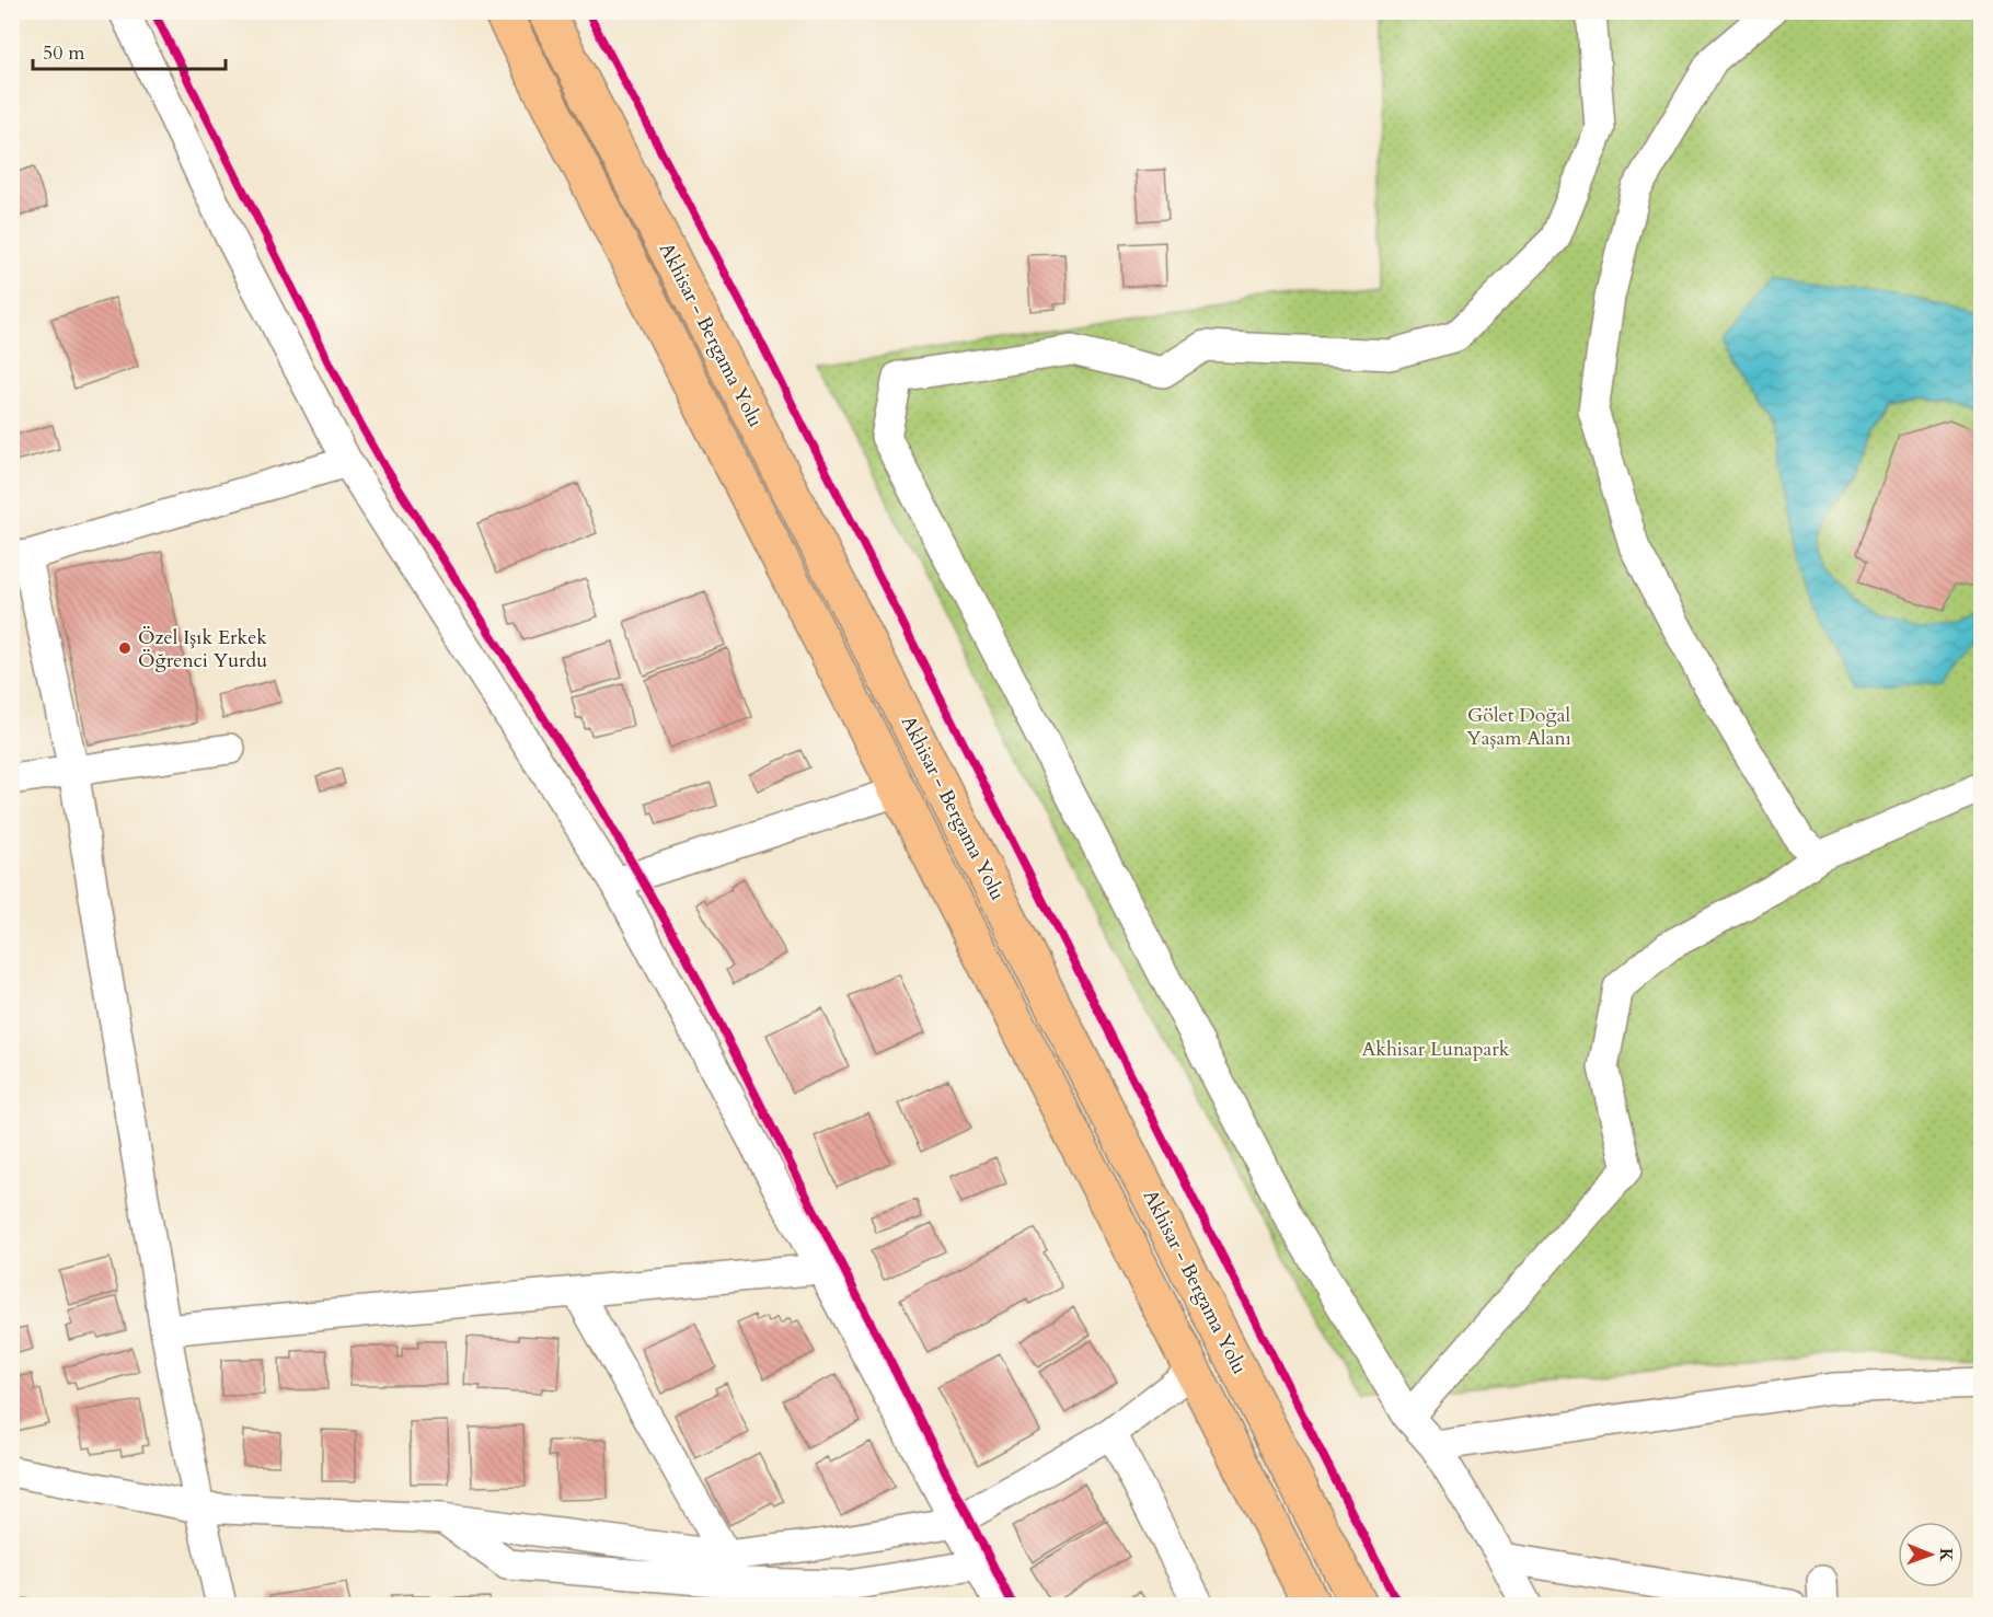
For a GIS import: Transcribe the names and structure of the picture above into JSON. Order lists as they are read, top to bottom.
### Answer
{
  "streets": {
    "main road": ["Akhisar - Bergama Yolu"]
  },
  "parks": ["Gölet Doğal Yaşam Alanı", "Akhisar Lunapark"],
  "places": ["Özel Işık Erkek Öğrenci Yurdu"],
  "scale_bar": "50 m",
  "north": "right"
}
